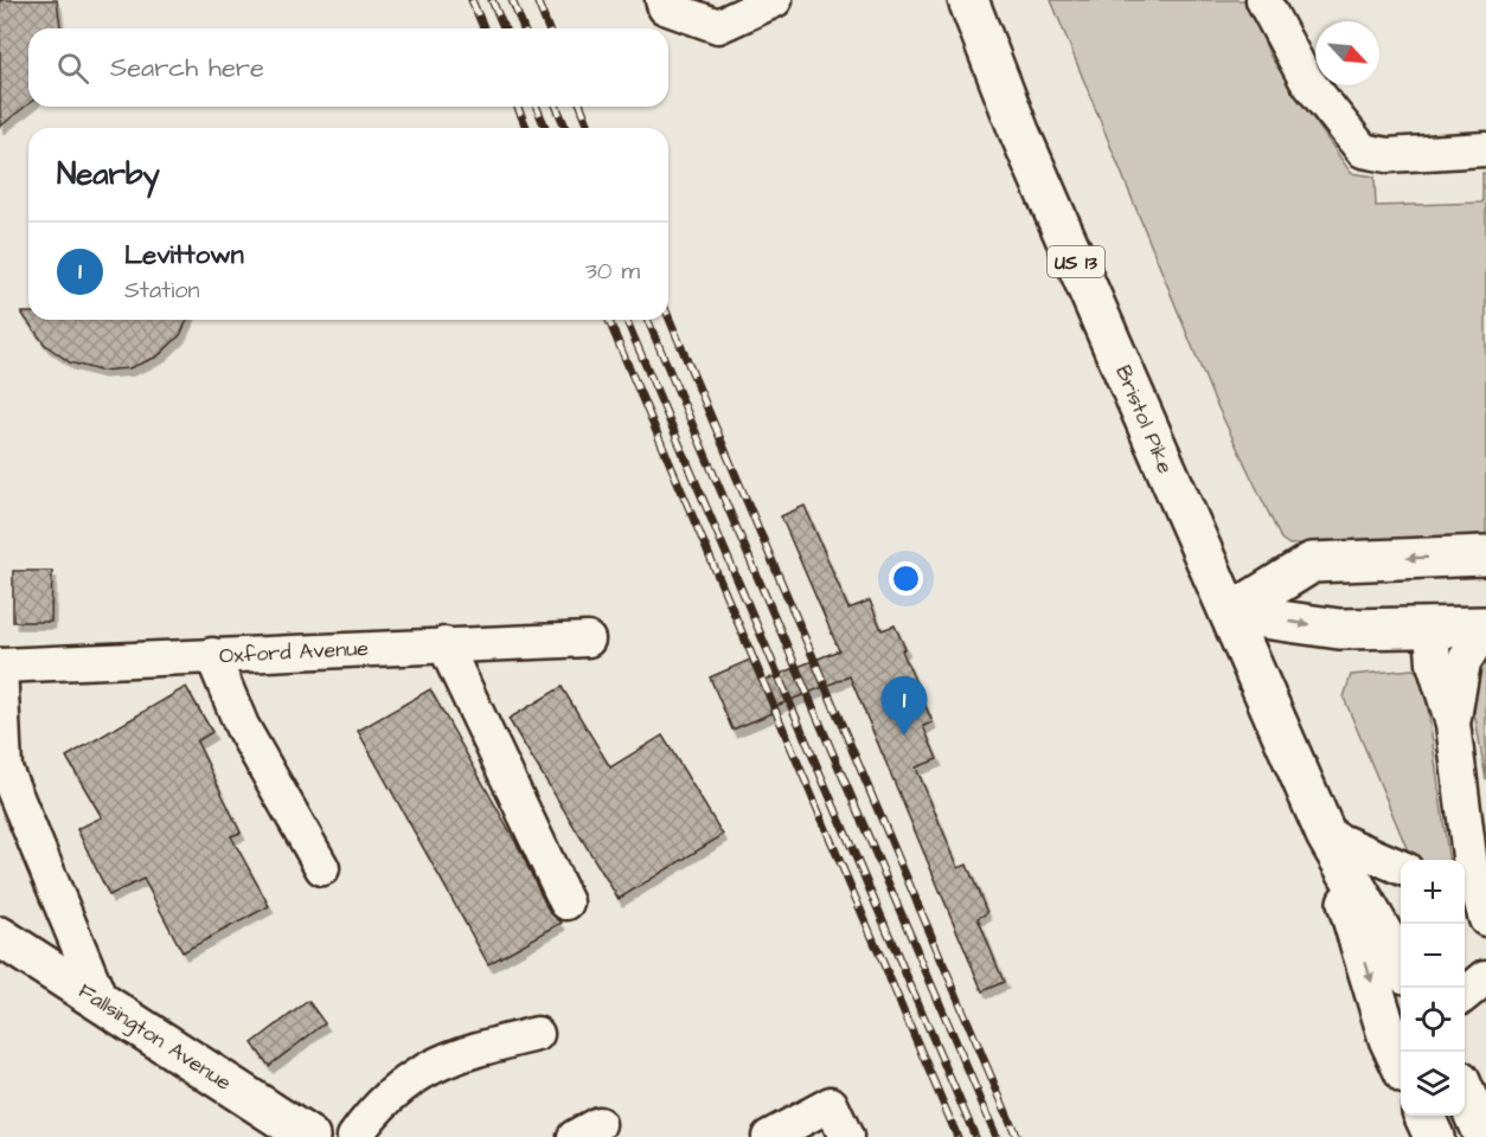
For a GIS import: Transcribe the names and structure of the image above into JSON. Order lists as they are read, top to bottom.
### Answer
{
  "streets": {
    "main road": ["US 13", "Bristol Pike", "Fallsington Avenue"],
    "street": ["Oxford Avenue"]
  },
  "north": "bottom right",
  "page": {
    "search": "Search here",
    "heading": "Nearby",
    "list": [
      {
        "mark": "1",
        "name": "Levittown",
        "note": "Station",
        "value": "30 m"
      }
    ],
    "pins": "1",
    "map_buttons": ["+", "−"]
  }
}
